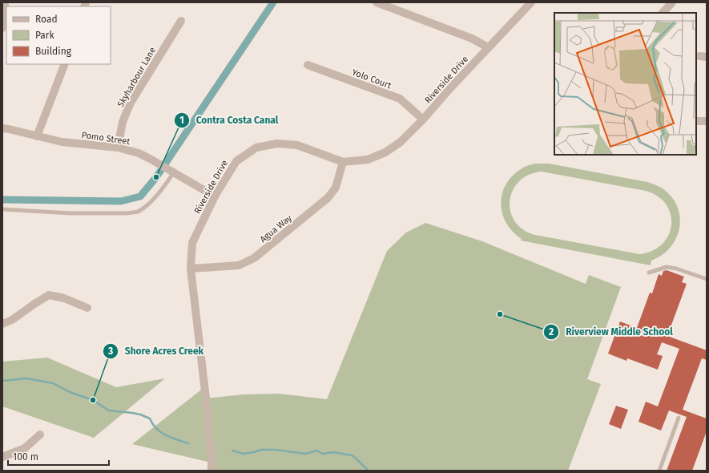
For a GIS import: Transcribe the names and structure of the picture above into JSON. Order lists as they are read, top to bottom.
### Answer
{
  "streets": {
    "street": [
      "Skyharbour Lane",
      "Yolo Court",
      "Riverside Drive",
      "Pomo Street",
      "Agua Way"
    ]
  },
  "crossings": [
    ["Skyharbour Lane", "Pomo Street"],
    ["Yolo Court", "Riverside Drive"],
    ["Riverside Drive", "Pomo Street"],
    ["Riverside Drive", "Agua Way"]
  ],
  "places": ["Contra Costa Canal", "Riverview Middle School", "Shore Acres Creek"],
  "legend": ["Road", "Park", "Building"],
  "scale_bar": "100 m"
}
